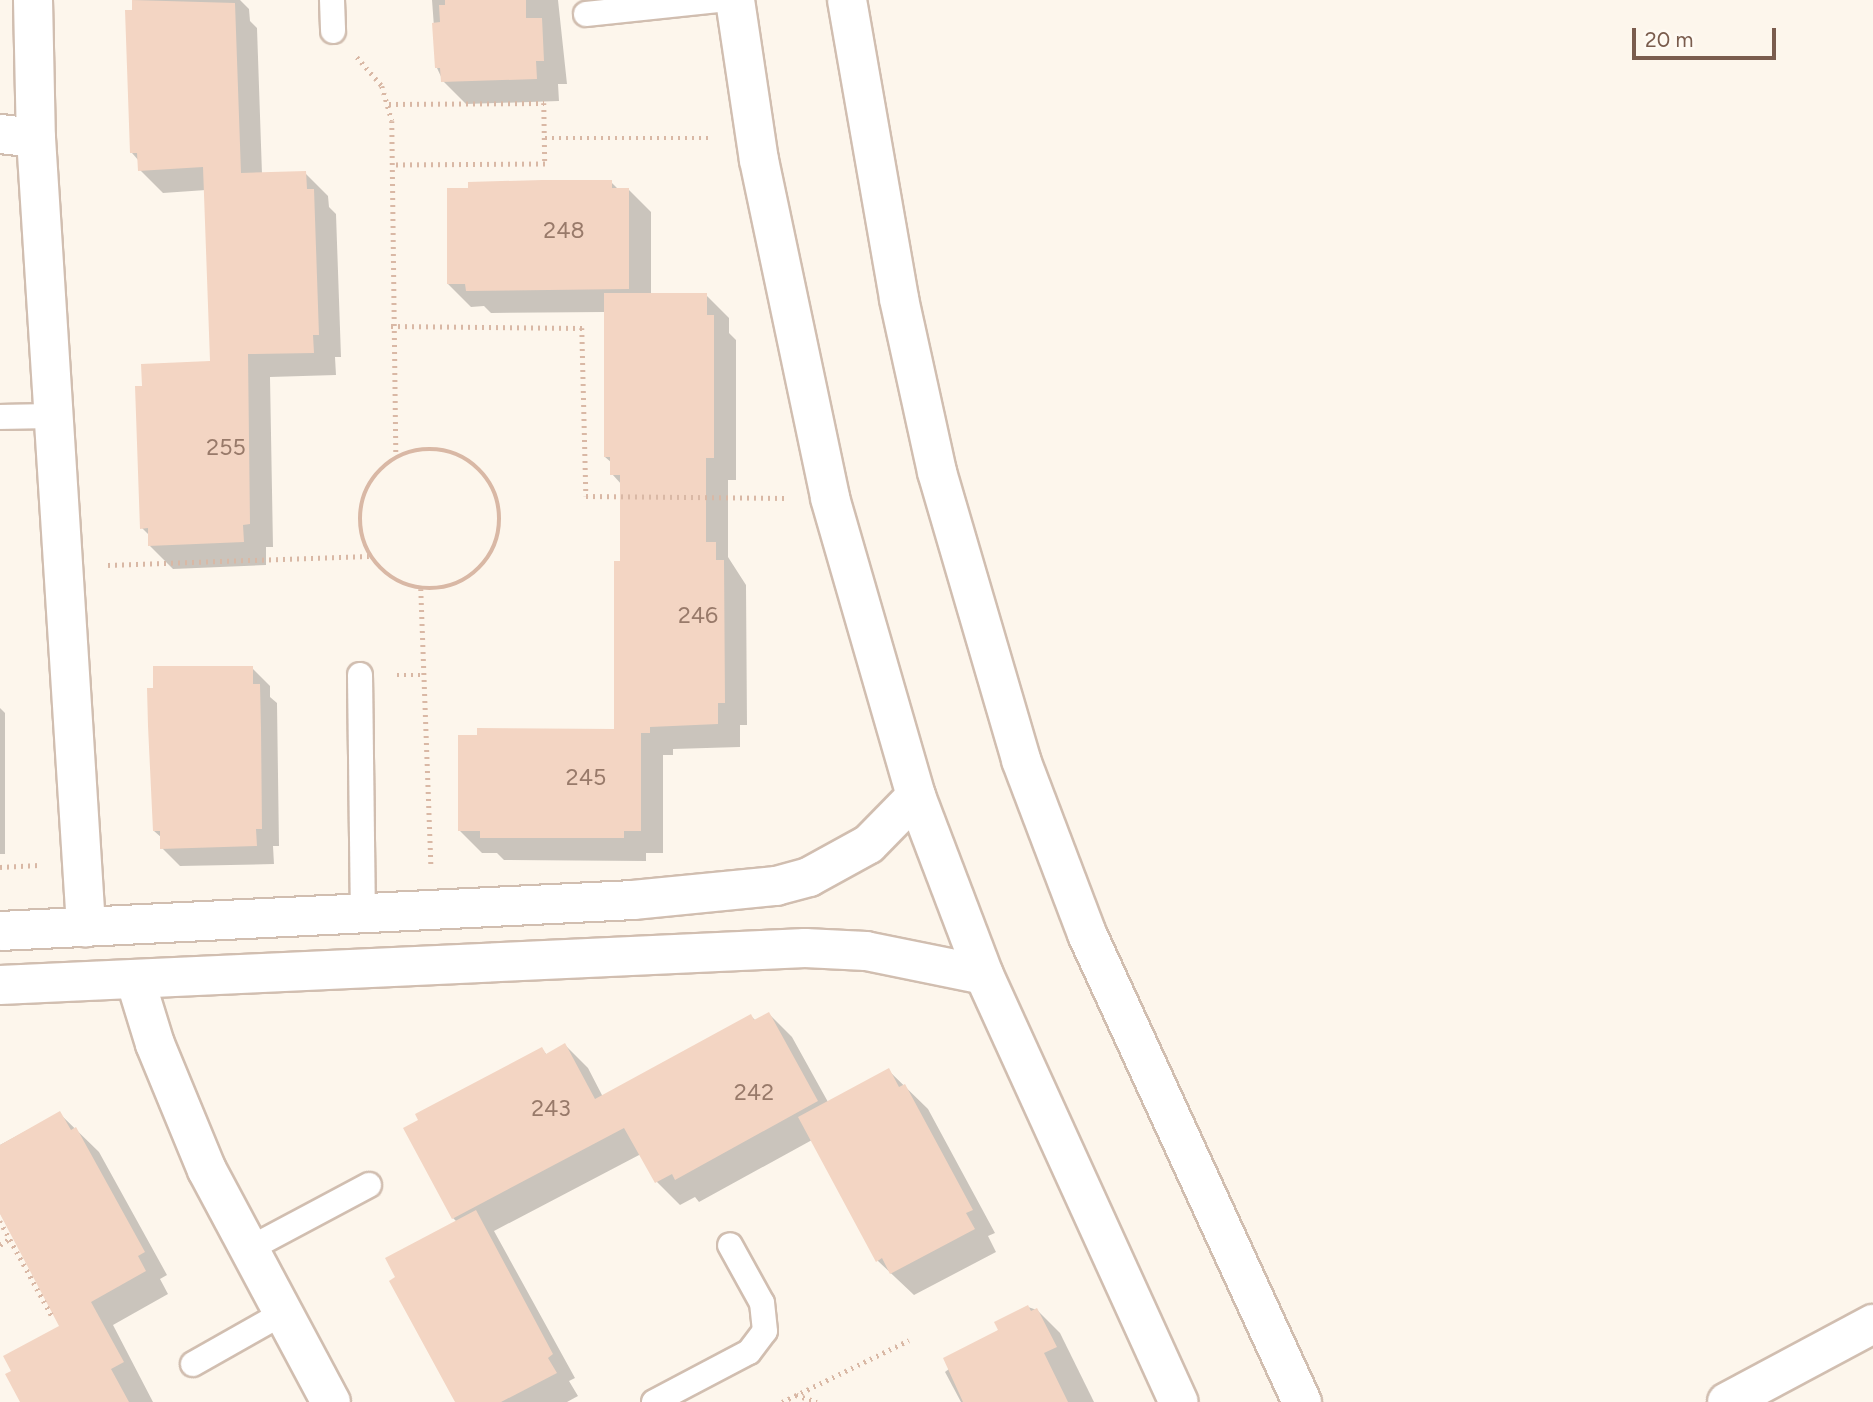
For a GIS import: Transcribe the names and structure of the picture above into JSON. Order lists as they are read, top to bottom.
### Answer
{
  "house_numbers": [
    "248",
    "255",
    "246",
    "245",
    "242",
    "243"
  ],
  "scale_bar": "20 m"
}
